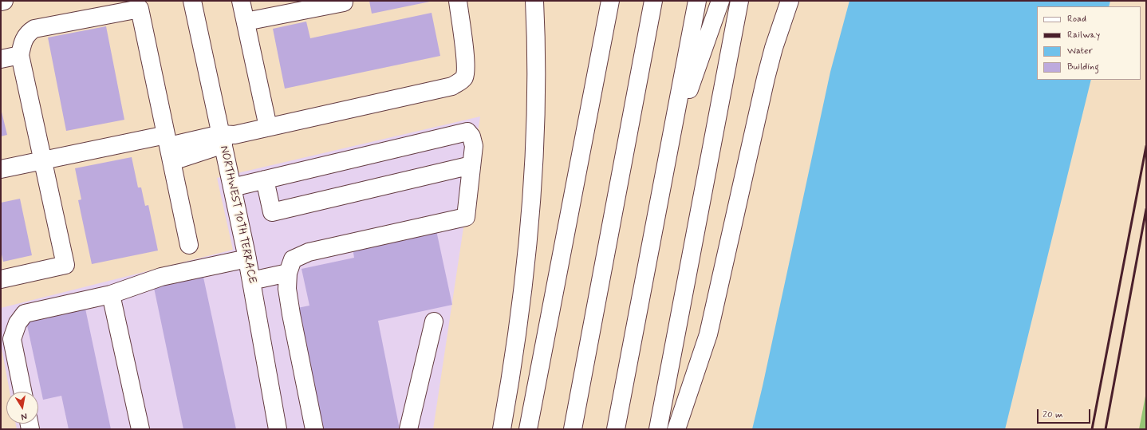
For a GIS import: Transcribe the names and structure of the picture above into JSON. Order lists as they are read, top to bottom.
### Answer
{
  "streets": {
    "main road": ["NORTHWEST 10TH TERRACE"]
  },
  "legend": [
    "Road",
    "Railway",
    "Water",
    "Building"
  ],
  "scale_bar": "20 m",
  "north": "bottom"
}
